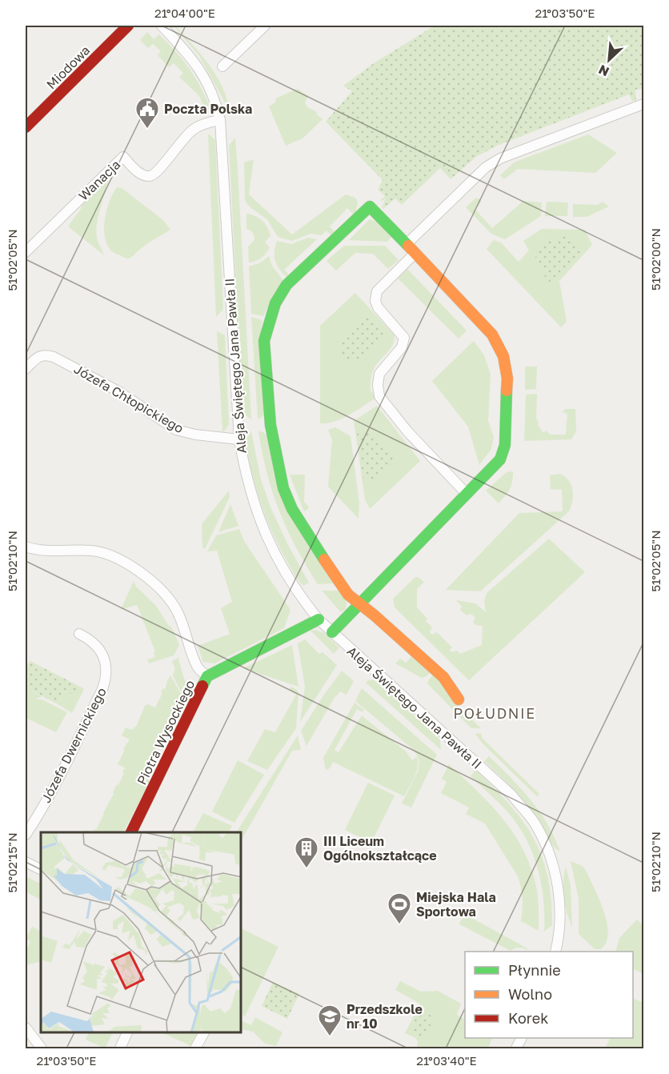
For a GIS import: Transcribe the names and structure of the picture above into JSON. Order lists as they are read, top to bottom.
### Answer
{
  "streets": {
    "street": [
      "Miodowa",
      "Wanacja",
      "Aleja Świętego Jana Pawła II",
      "Józefa Chłopickiego",
      "Piotra Wysockiego",
      "Józefa Dwernickiego"
    ]
  },
  "crossings": [
    ["Wanacja", "Aleja Świętego Jana Pawła II"],
    ["Aleja Świętego Jana Pawła II", "Józefa Chłopickiego"],
    ["Aleja Świętego Jana Pawła II", "Piotra Wysockiego"]
  ],
  "districts": ["POŁUDNIE"],
  "places": {
    "public building": ["Poczta Polska"],
    "building": ["III Liceum Ogólnokształcące"],
    "sports": ["Miejska Hala Sportowa"],
    "school or university": ["Przedszkole nr 10"]
  },
  "legend": ["Płynnie", "Wolno", "Korek"],
  "north": "bottom left",
  "coordinates": [
    "21°04'00\"E",
    "21°03'50\"E",
    "51°02'00\"N",
    "51°02'05\"N",
    "51°02'10\"N",
    "51°02'15\"N",
    "21°03'40\"E"
  ]
}
